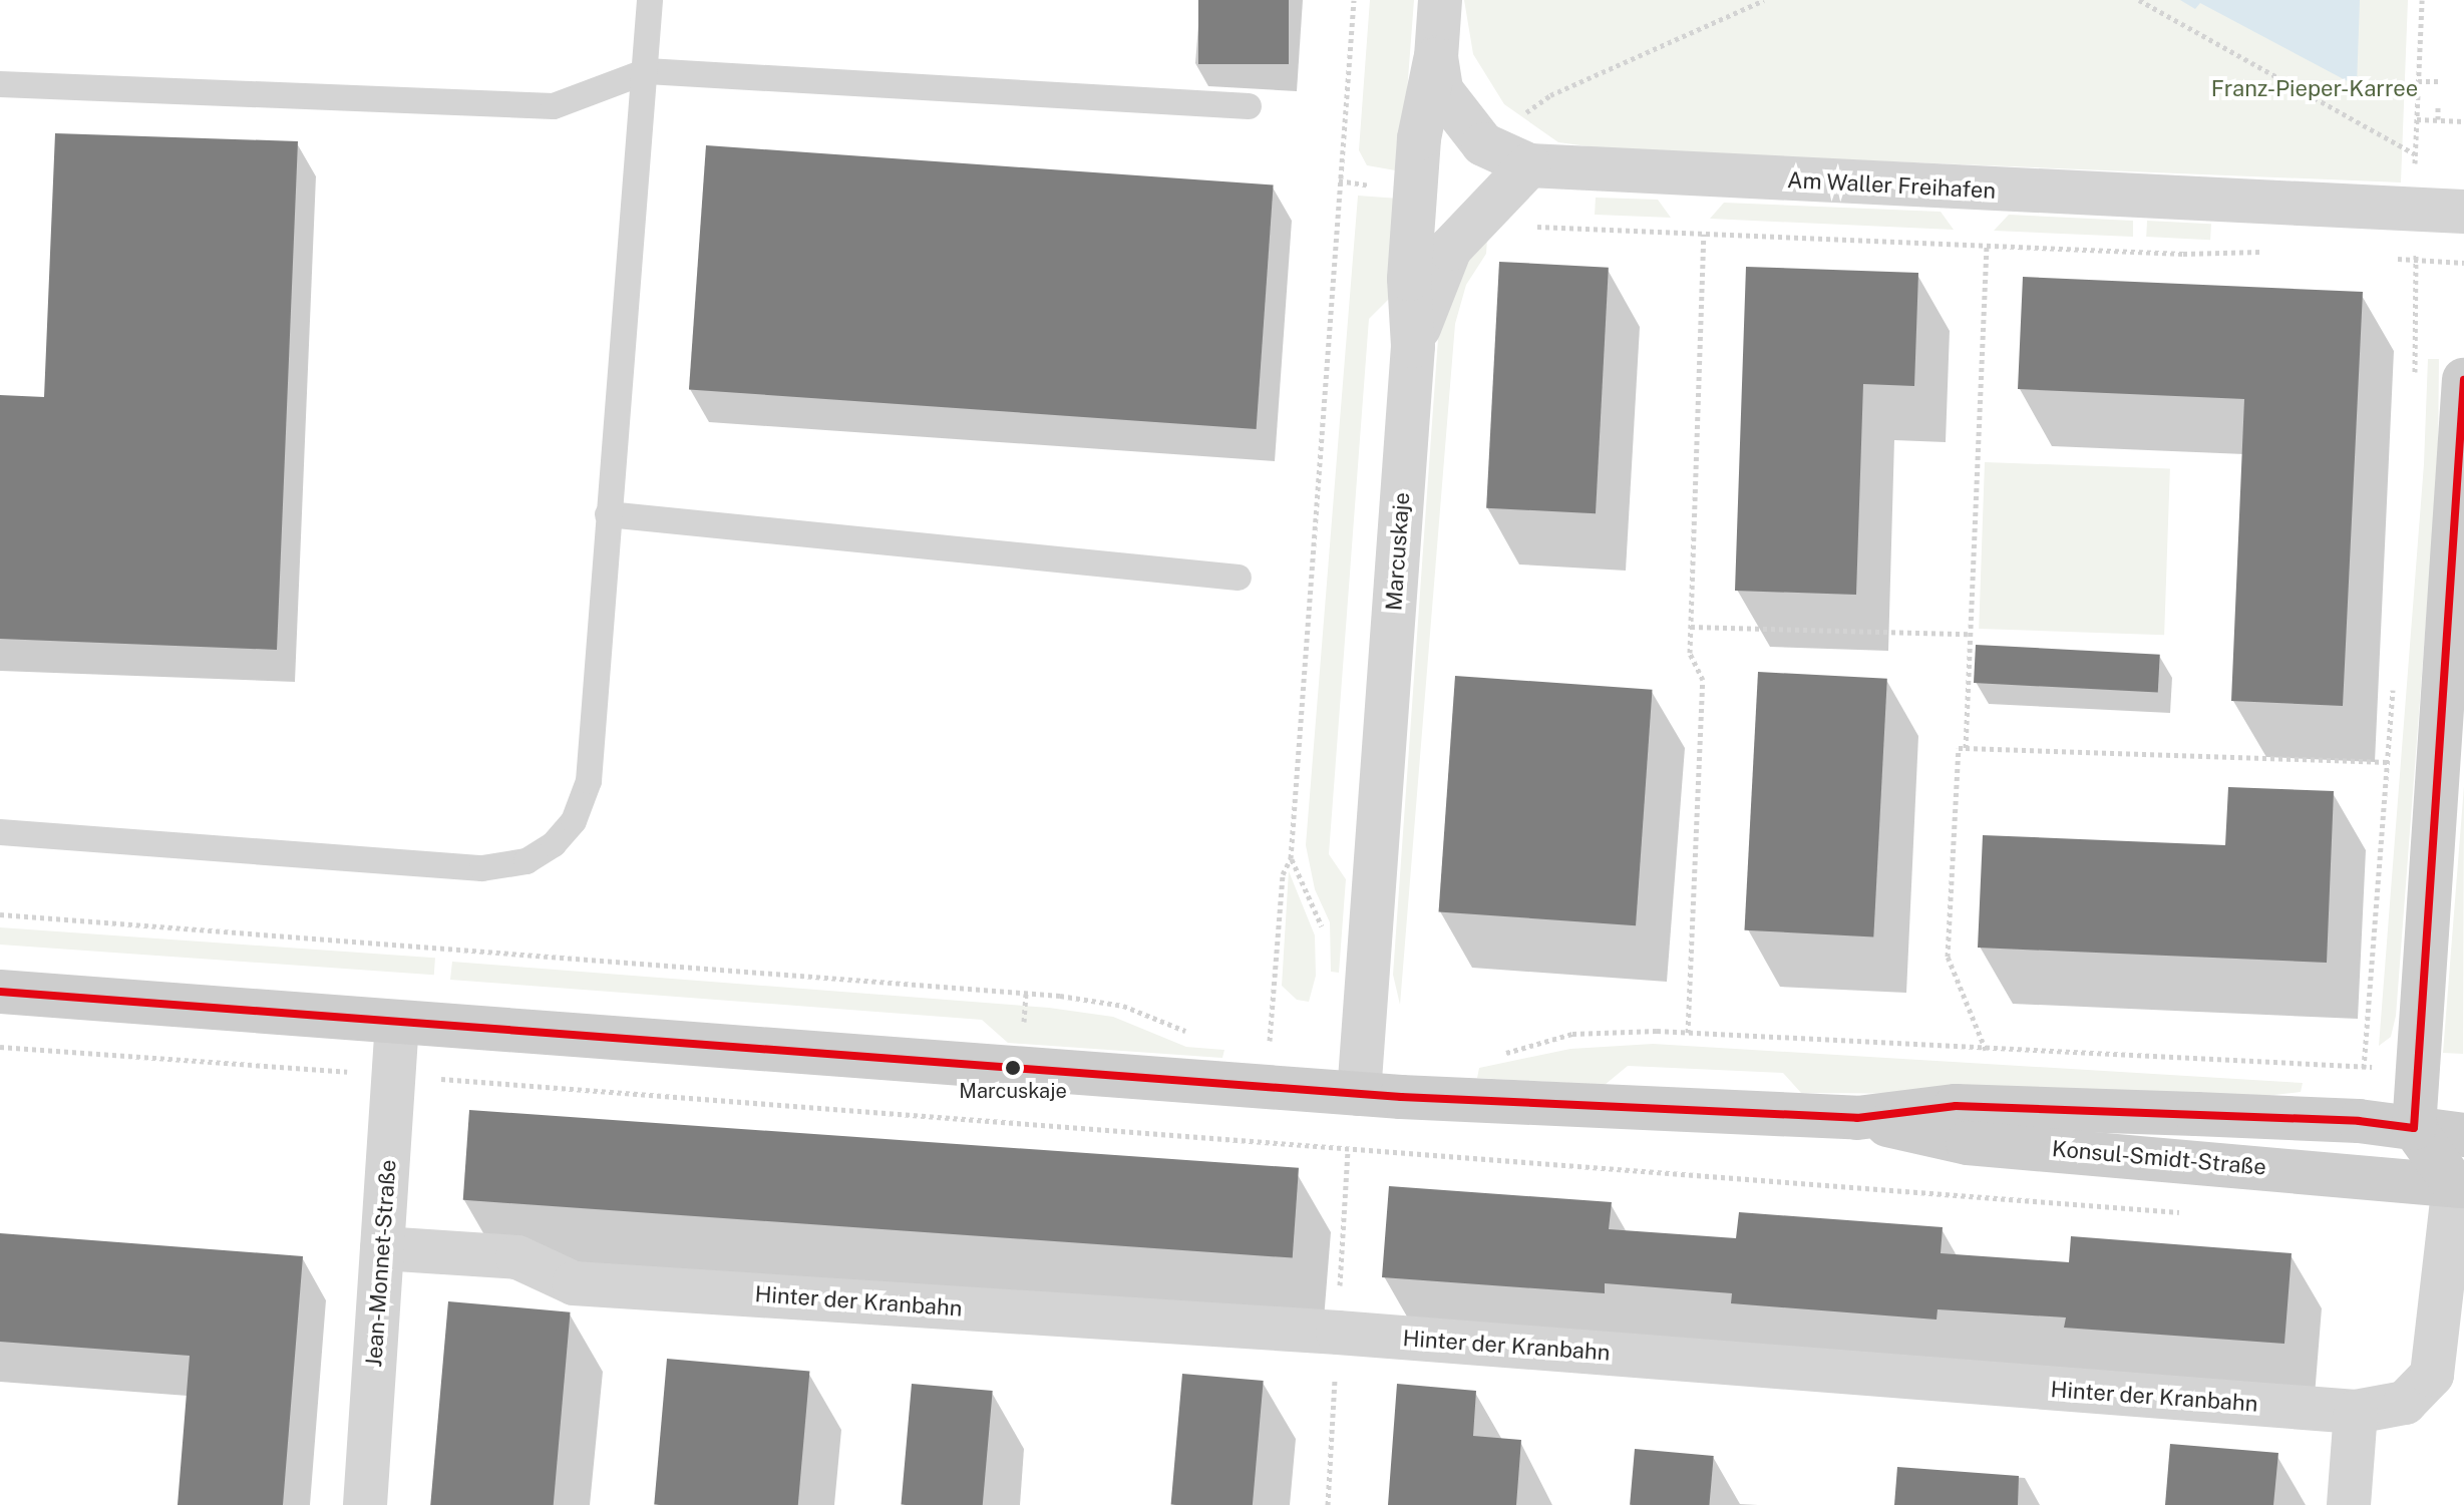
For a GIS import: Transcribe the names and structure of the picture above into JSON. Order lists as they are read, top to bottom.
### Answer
{
  "streets": {
    "street": [
      "Am Waller Freihafen",
      "Marcuskaje",
      "Konsul-Smidt-Straße",
      "Jean-Monnet-Straße",
      "Hinter der Kranbahn"
    ]
  },
  "crossings": [
    ["Am Waller Freihafen", "Marcuskaje"],
    ["Marcuskaje", "Konsul-Smidt-Straße"],
    ["Konsul-Smidt-Straße", "Jean-Monnet-Straße"],
    ["Konsul-Smidt-Straße", "Hinter der Kranbahn"],
    ["Jean-Monnet-Straße", "Hinter der Kranbahn"]
  ],
  "parks": ["Franz-Pieper-Karree"],
  "places": ["Marcuskaje"]
}
